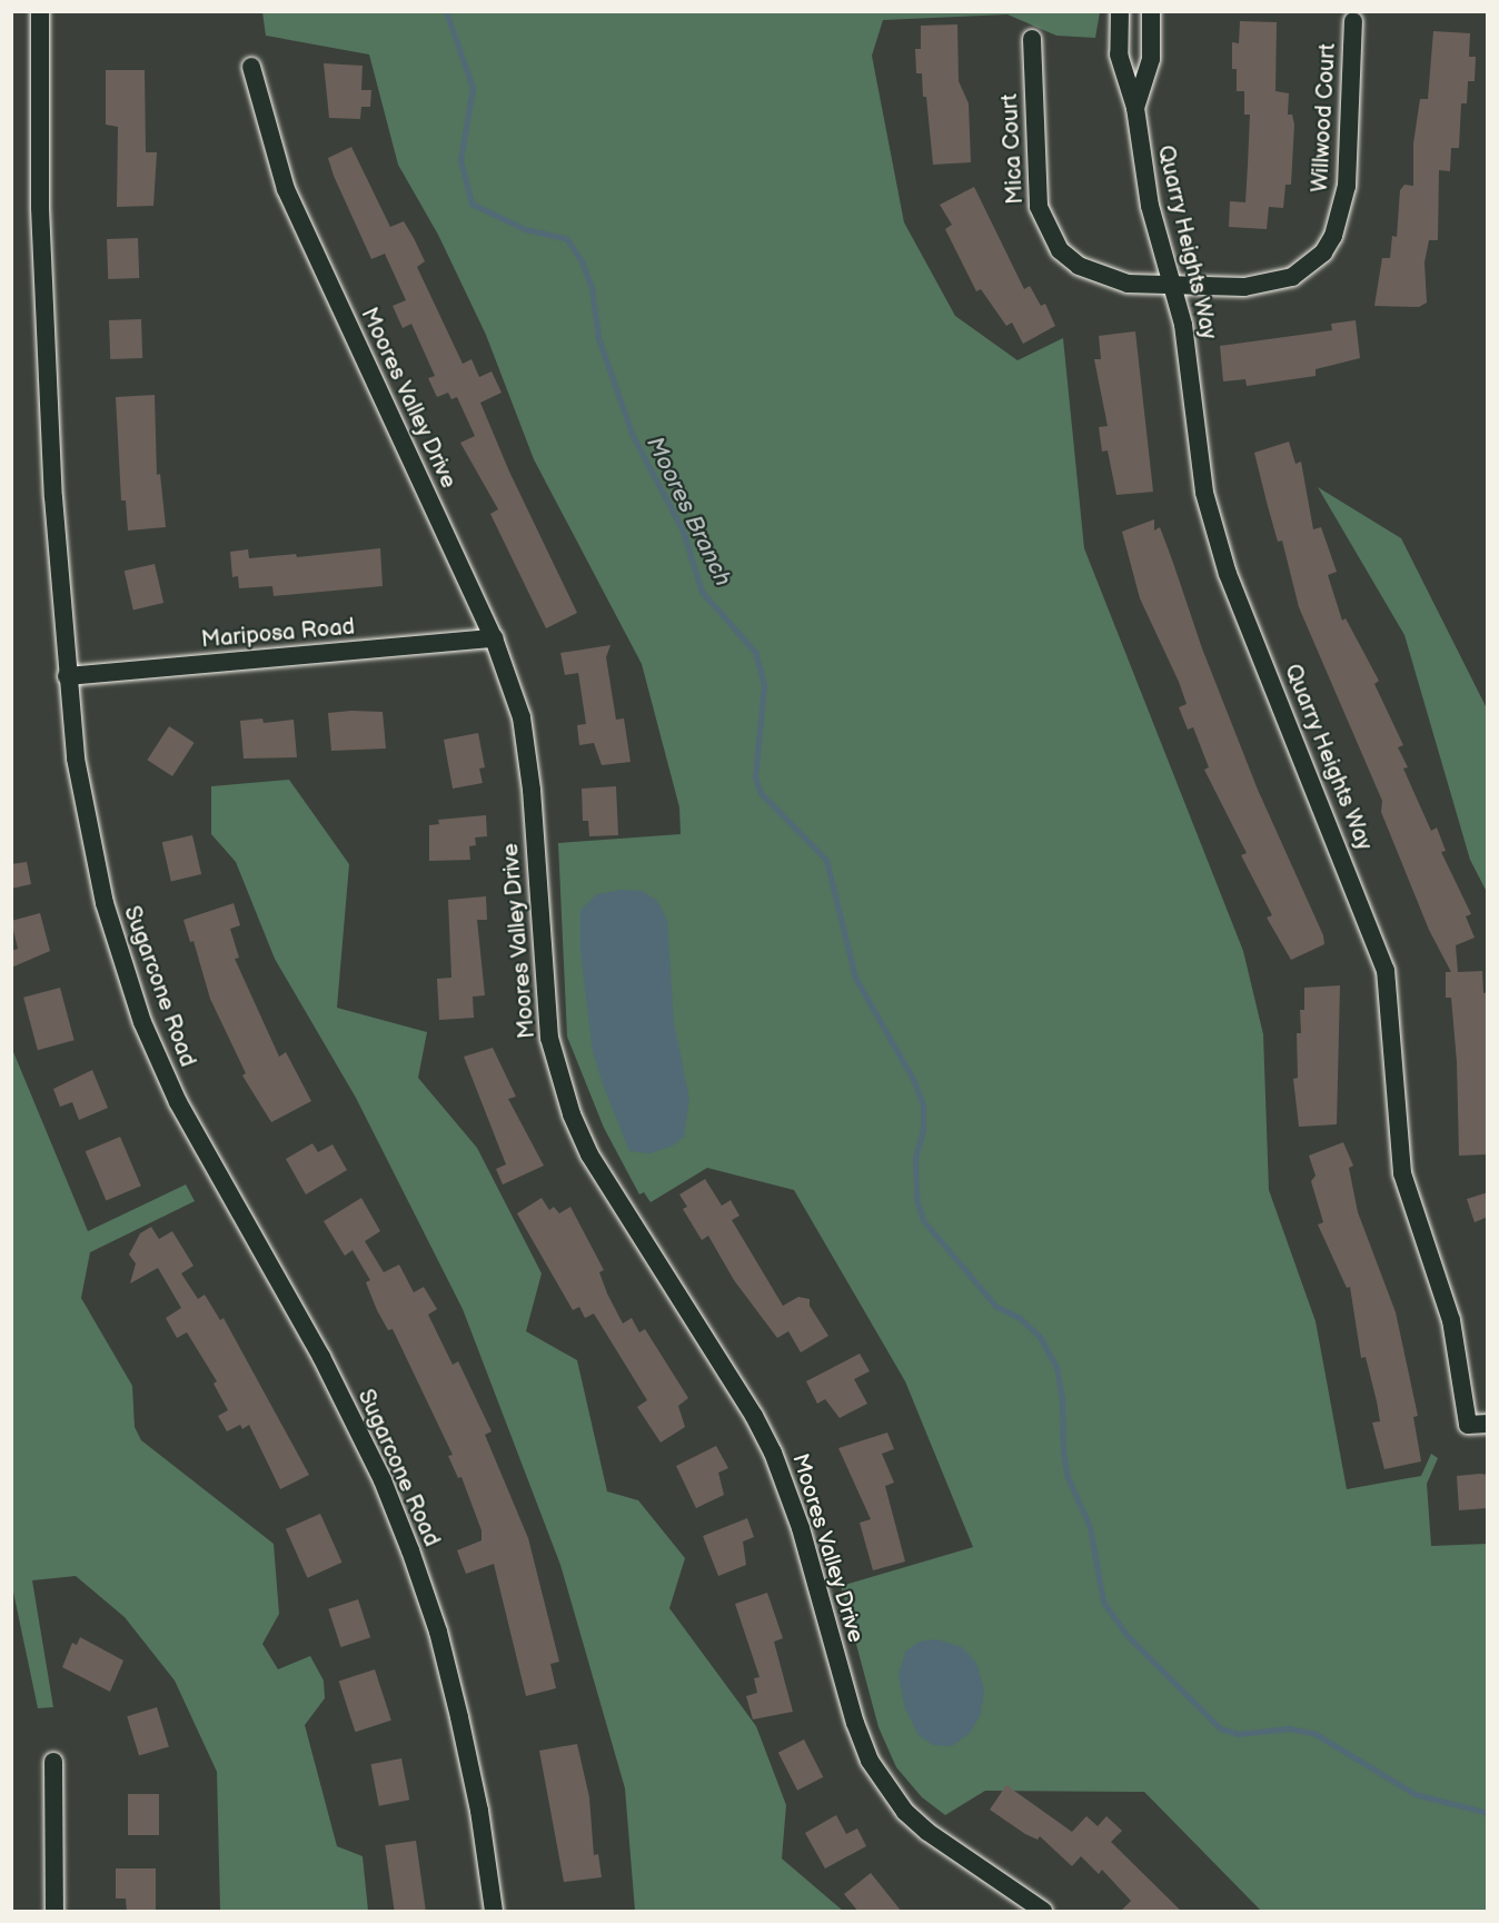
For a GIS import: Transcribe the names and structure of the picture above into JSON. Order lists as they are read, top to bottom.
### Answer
{
  "streets": {
    "street": [
      "Willwood Court",
      "Mica Court",
      "Quarry Heights Way",
      "Moores Valley Drive",
      "Mariposa Road",
      "Sugarcone Road"
    ]
  },
  "crossings": [
    ["Willwood Court", "Mica Court"],
    ["Willwood Court", "Quarry Heights Way"],
    ["Mica Court", "Quarry Heights Way"],
    ["Moores Valley Drive", "Mariposa Road"],
    ["Mariposa Road", "Sugarcone Road"]
  ],
  "water": ["Moores Branch"]
}
